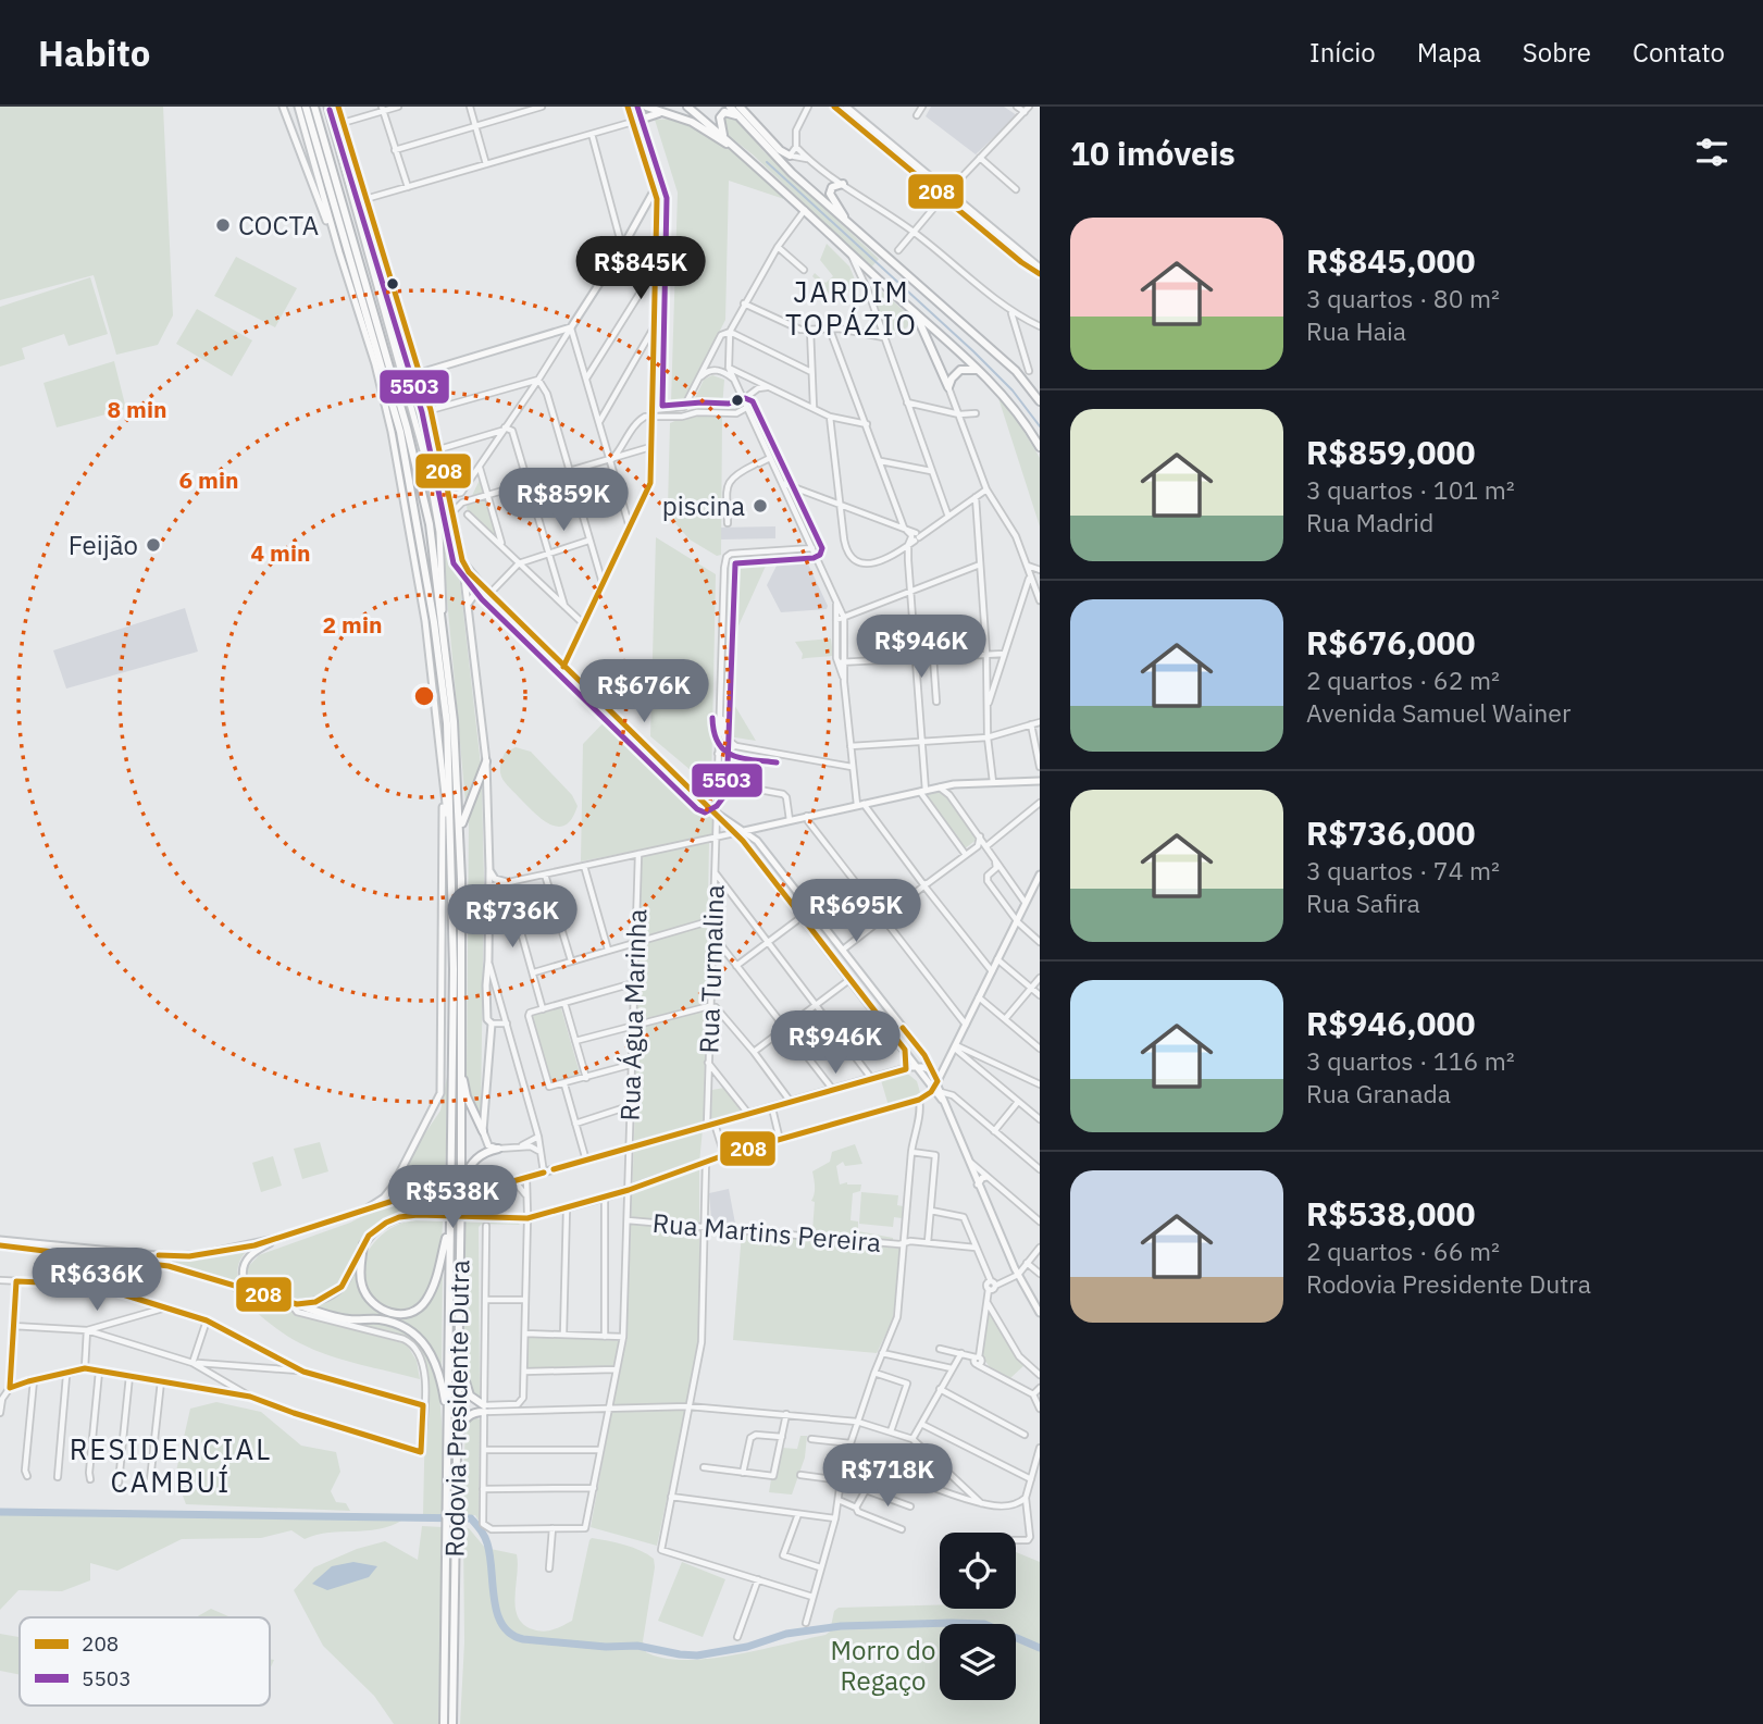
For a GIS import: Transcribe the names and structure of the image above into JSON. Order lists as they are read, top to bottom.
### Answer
{
  "streets": {
    "highway": ["Rodovia Presidente Dutra"],
    "street": ["Rua Turmalina", "Rua Água Marinha", "Rua Martins Pereira"]
  },
  "crossings": [
    ["Rua Água Marinha", "Rua Martins Pereira"]
  ],
  "districts": ["JARDIM TOPÁZIO", "RESIDENCIAL CAMBUÍ"],
  "parks": ["Morro do Regaço"],
  "places": ["COCTA", "piscina", "Feijão"],
  "lines": ["transit line 208", "transit line 5503"],
  "legend": ["208", "5503"],
  "page": {
    "header": "Habito",
    "nav": [
      "Início",
      "Mapa",
      "Sobre",
      "Contato"
    ],
    "heading": "10 imóveis",
    "list": [
      {
        "name": "R$845,000",
        "note": "3 quartos · 80 m² · Rua Haia"
      },
      {
        "name": "R$859,000",
        "note": "3 quartos · 101 m² · Rua Madrid"
      },
      {
        "name": "R$676,000",
        "note": "2 quartos · 62 m² · Avenida Samuel Wainer"
      },
      {
        "name": "R$736,000",
        "note": "3 quartos · 74 m² · Rua Safira"
      },
      {
        "name": "R$946,000",
        "note": "3 quartos · 116 m² · Rua Granada"
      },
      {
        "name": "R$538,000",
        "note": "2 quartos · 66 m² · Rodovia Presidente Dutra"
      }
    ],
    "price": [
      "R$845K",
      "R$859K",
      "R$946K",
      "R$676K",
      "R$695K",
      "R$736K",
      "R$946K",
      "R$538K",
      "R$636K",
      "R$718K"
    ]
  },
  "rings": [
    "8 min",
    "6 min",
    "4 min",
    "2 min"
  ]
}
